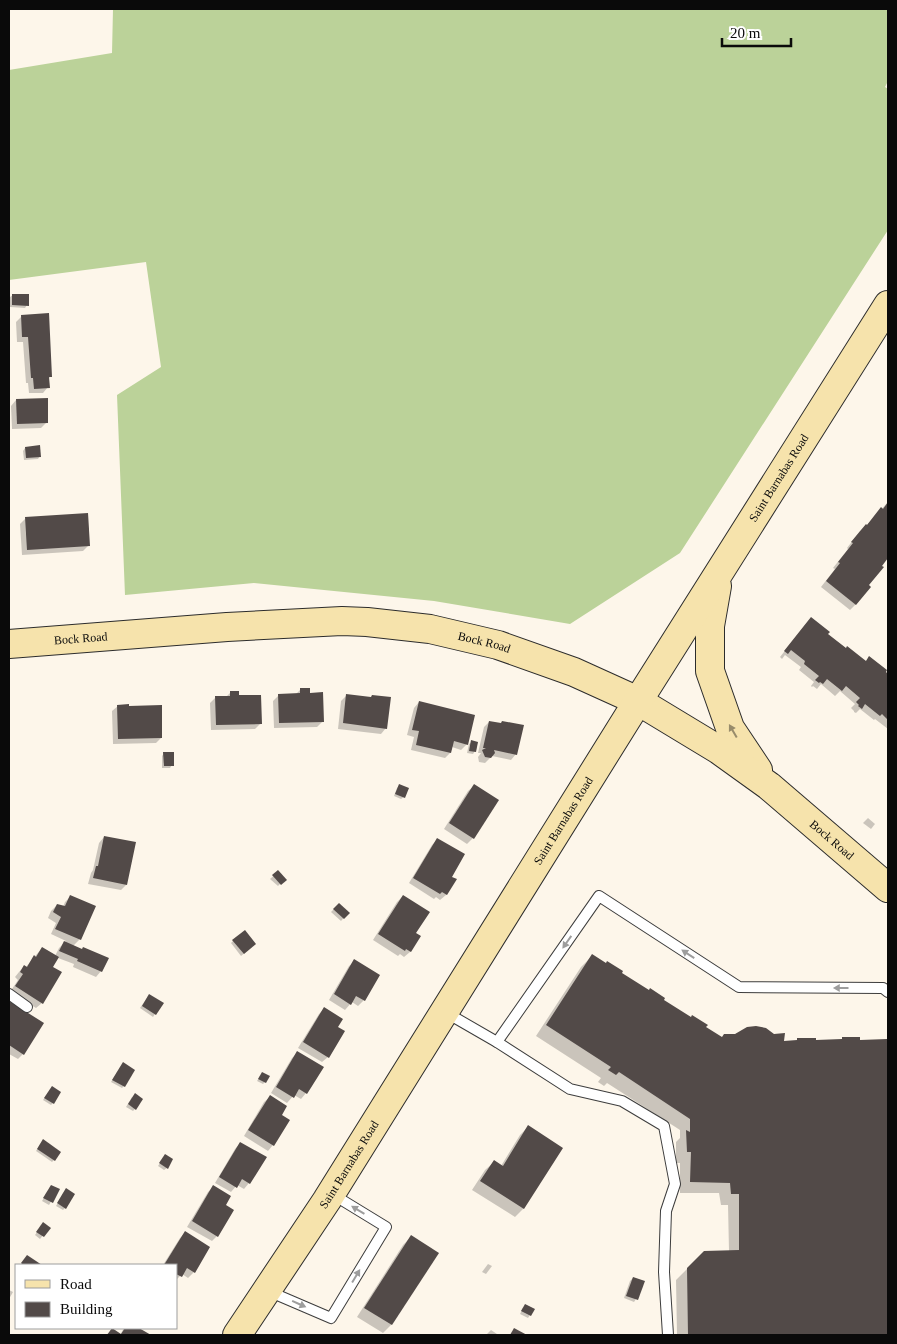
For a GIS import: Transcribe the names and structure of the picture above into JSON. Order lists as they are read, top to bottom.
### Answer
{
  "streets": {
    "main road": ["Saint Barnabas Road", "Bock Road"]
  },
  "crossings": [
    ["Saint Barnabas Road", "Bock Road"]
  ],
  "legend": ["Road", "Building"],
  "scale_bar": "20 m"
}
